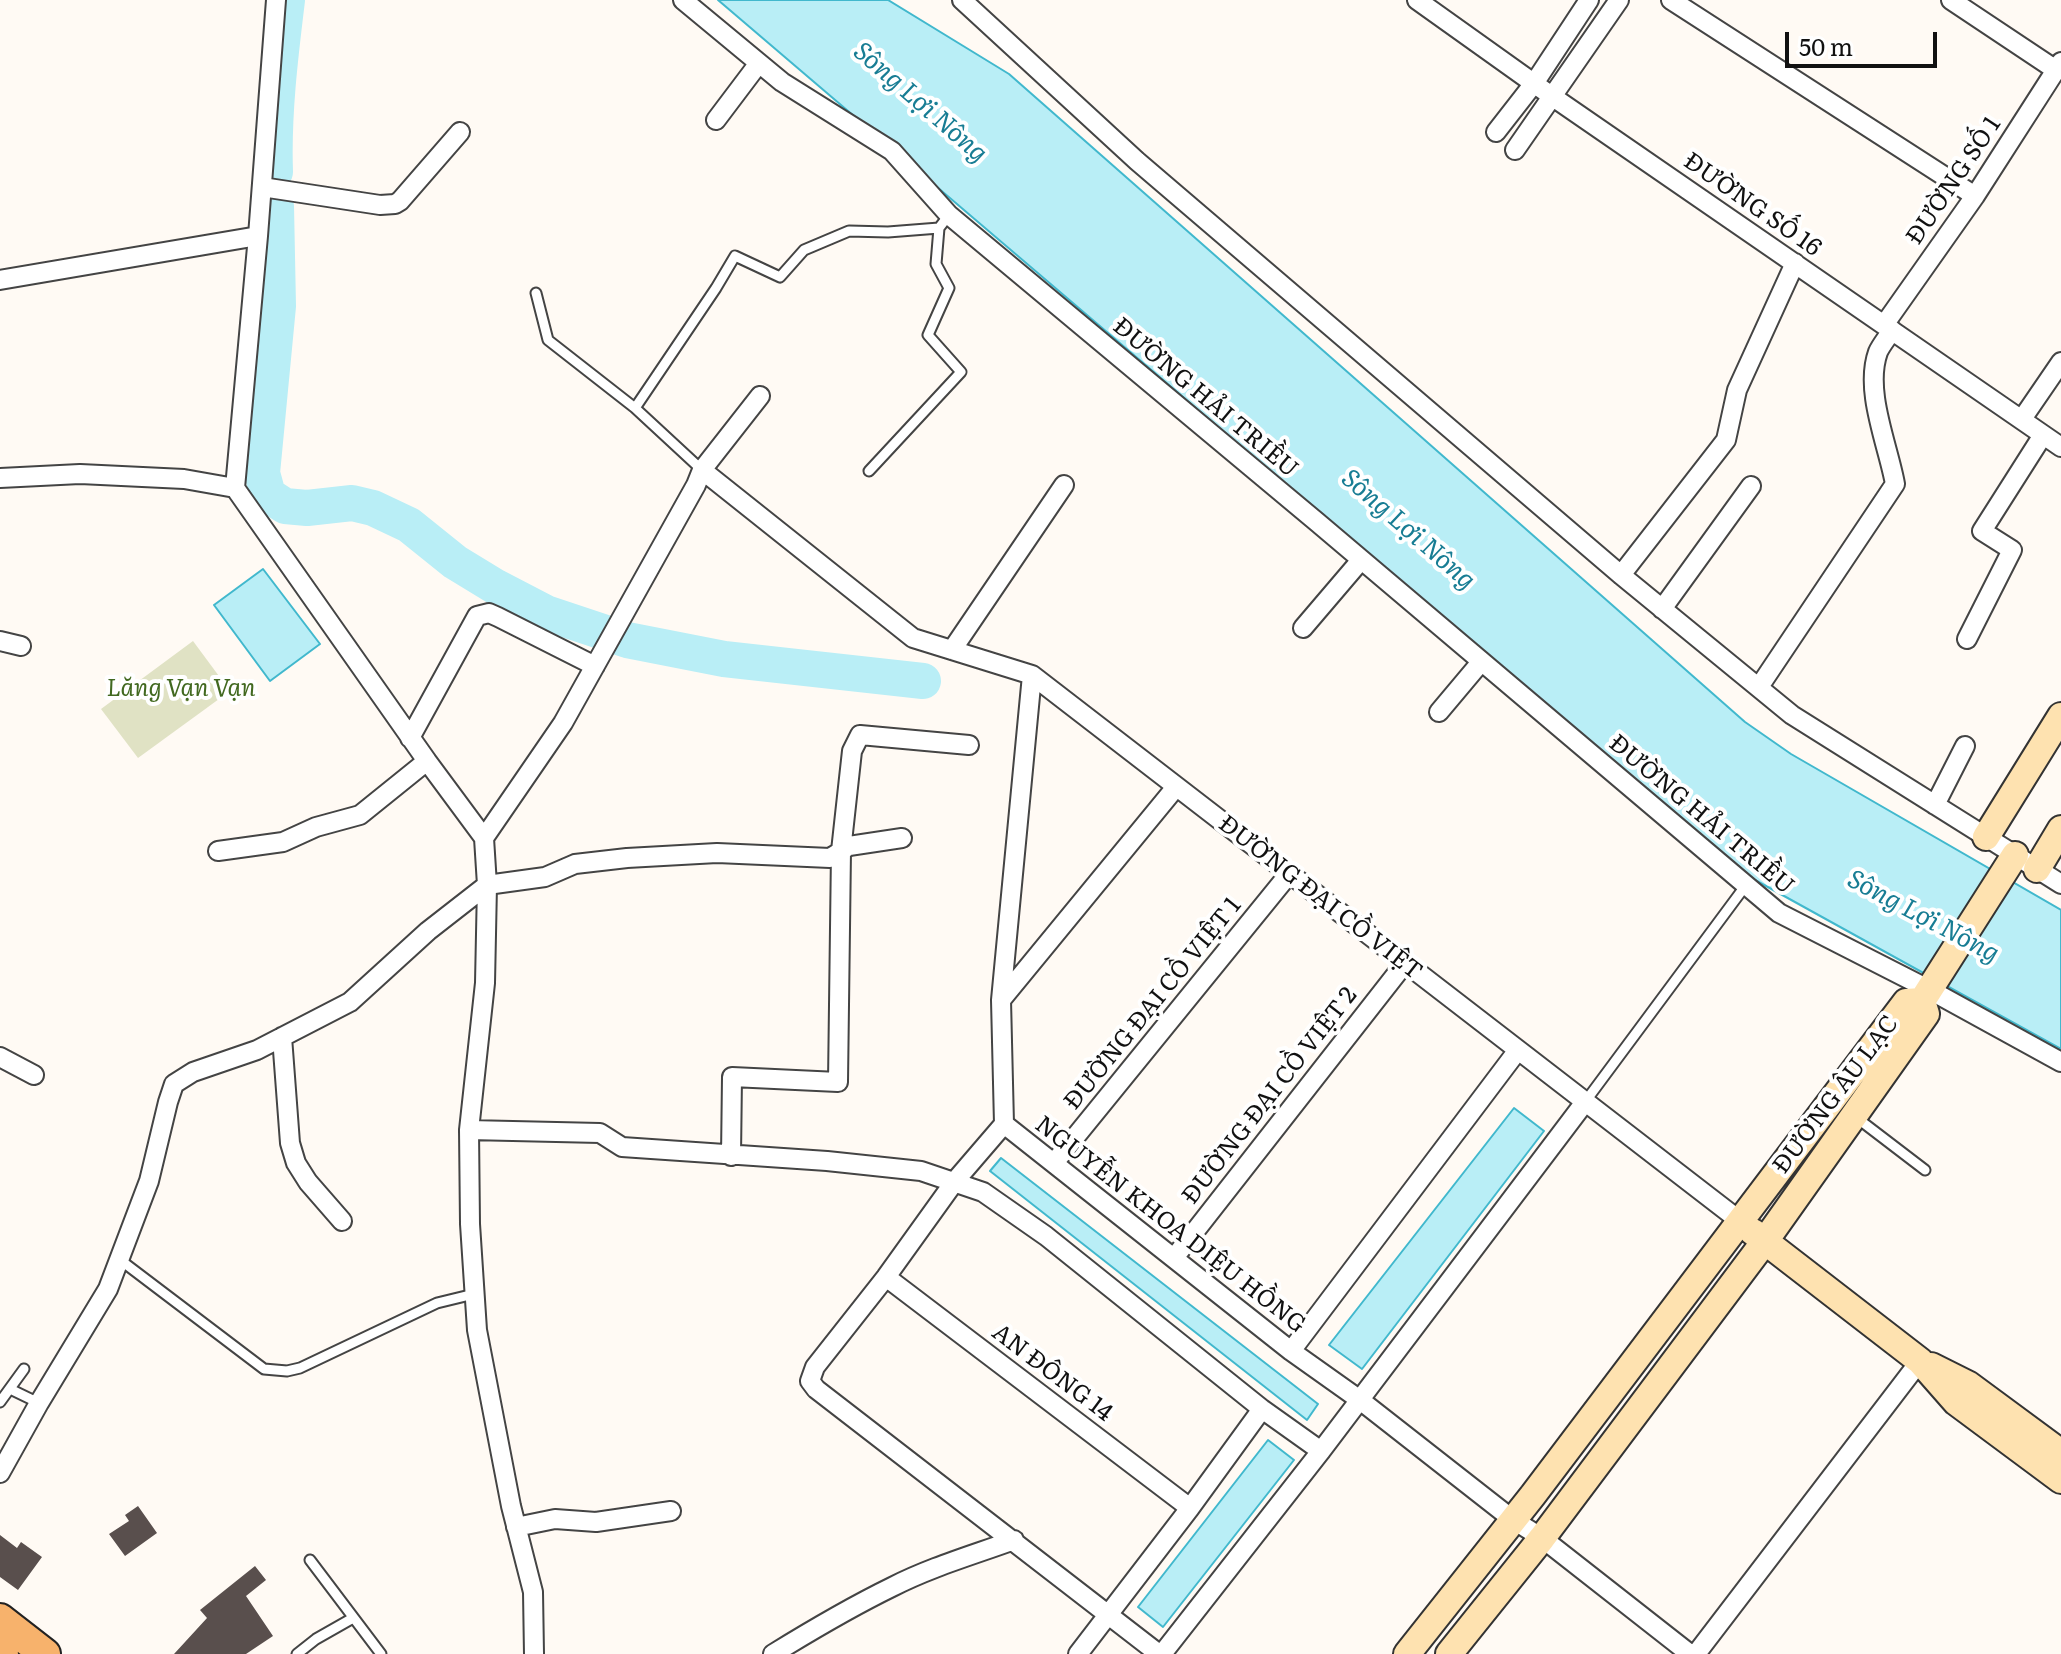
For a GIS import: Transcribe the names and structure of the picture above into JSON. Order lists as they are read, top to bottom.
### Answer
{
  "streets": {
    "street": [
      "ĐƯỜNG SỐ 1",
      "ĐƯỜNG SỐ 16",
      "ĐƯỜNG HẢI TRIỀU",
      "ĐƯỜNG ĐẠI CỒ VIỆT",
      "ĐƯỜNG ĐẠI CỒ VIỆT 1",
      "ĐƯỜNG ÂU LẠC",
      "ĐƯỜNG ĐẠI CỒ VIỆT 2",
      "NGUYỄN KHOA DIỆU HỒNG",
      "AN ĐÔNG 14"
    ]
  },
  "crossings": [
    ["ĐƯỜNG SỐ 1", "ĐƯỜNG SỐ 16"],
    ["ĐƯỜNG HẢI TRIỀU", "ĐƯỜNG ÂU LẠC"],
    ["ĐƯỜNG ĐẠI CỒ VIỆT", "ĐƯỜNG ĐẠI CỒ VIỆT 1"],
    ["ĐƯỜNG ĐẠI CỒ VIỆT", "ĐƯỜNG ÂU LẠC"],
    ["ĐƯỜNG ĐẠI CỒ VIỆT", "ĐƯỜNG ĐẠI CỒ VIỆT 2"],
    ["ĐƯỜNG ĐẠI CỒ VIỆT", "NGUYỄN KHOA DIỆU HỒNG"],
    ["ĐƯỜNG ĐẠI CỒ VIỆT 1", "NGUYỄN KHOA DIỆU HỒNG"],
    ["ĐƯỜNG ÂU LẠC", "NGUYỄN KHOA DIỆU HỒNG"],
    ["ĐƯỜNG ĐẠI CỒ VIỆT 2", "NGUYỄN KHOA DIỆU HỒNG"]
  ],
  "water": ["Sông Lợi Nông"],
  "parks": ["Lăng Vạn Vạn"],
  "scale_bar": "50 m"
}
